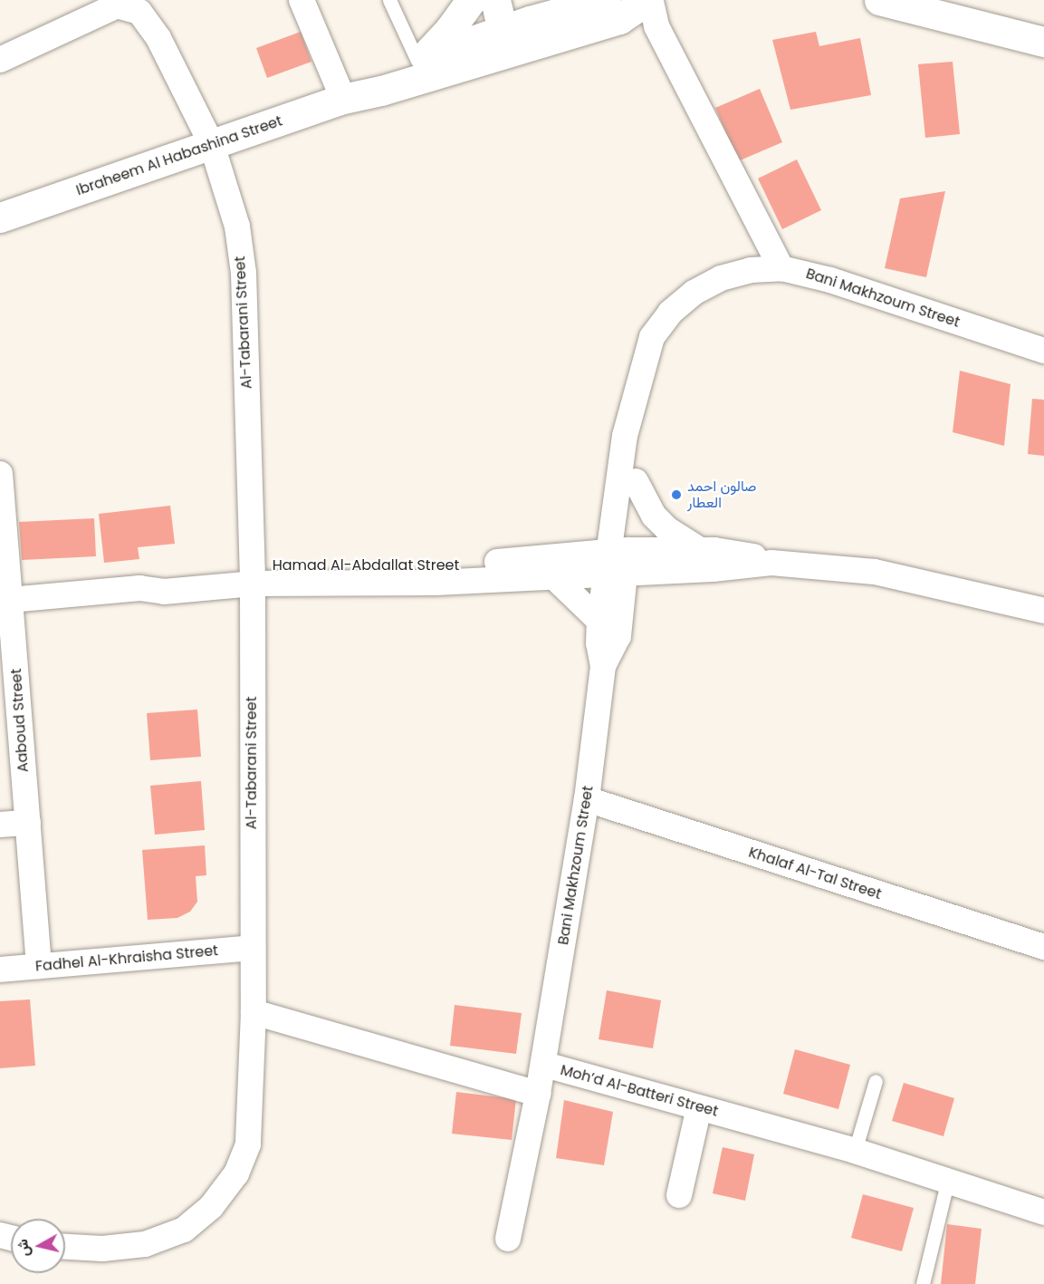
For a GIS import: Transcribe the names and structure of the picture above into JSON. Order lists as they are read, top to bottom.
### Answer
{
  "streets": {
    "street": [
      "Ibraheem Al Habashina Street",
      "Bani Makhzoum Street",
      "Al-Tabarani Street",
      "Hamad Al-Abdallat Street",
      "Aaboud Street",
      "Khalaf Al-Tal Street",
      "Fadhel Al-Khraisha Street",
      "Moh’d Al-Batteri Street"
    ]
  },
  "crossings": [
    ["Ibraheem Al Habashina Street", "Al-Tabarani Street"],
    ["Bani Makhzoum Street", "Hamad Al-Abdallat Street"],
    ["Bani Makhzoum Street", "Khalaf Al-Tal Street"],
    ["Bani Makhzoum Street", "Moh’d Al-Batteri Street"],
    ["Al-Tabarani Street", "Hamad Al-Abdallat Street"],
    ["Al-Tabarani Street", "Fadhel Al-Khraisha Street"],
    ["Hamad Al-Abdallat Street", "Aaboud Street"],
    ["Aaboud Street", "Fadhel Al-Khraisha Street"]
  ],
  "places": ["صالون احمد العطار"],
  "north": "left"
}
